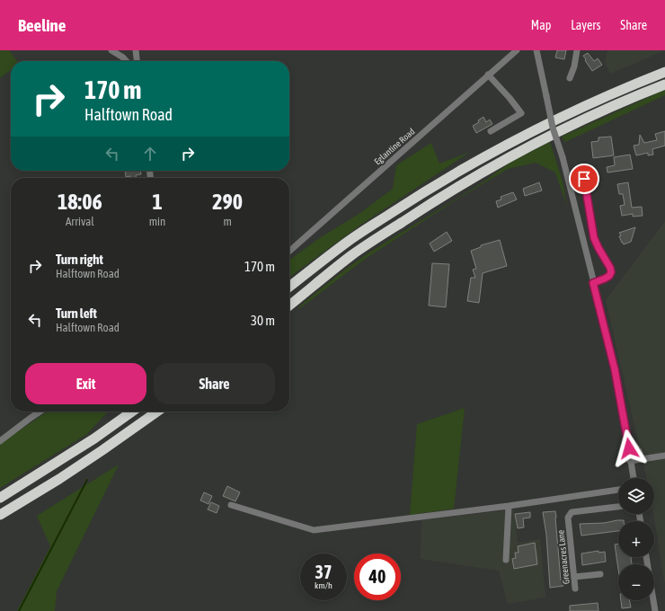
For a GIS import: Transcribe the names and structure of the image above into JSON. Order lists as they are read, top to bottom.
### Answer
{
  "streets": {
    "street": ["Eglantine Road", "Greenacres Lane"]
  },
  "page": {
    "header": "Beeline",
    "nav": ["Map", "Layers", "Share"],
    "turn": ["170 m", "Halftown Road"],
    "eta": [
      "18:06",
      "Arrival",
      "1",
      "min",
      "290",
      "m"
    ],
    "list": [
      {
        "name": "Turn right",
        "note": "Halftown Road",
        "value": "170 m"
      },
      {
        "name": "Turn left",
        "note": "Halftown Road",
        "value": "30 m"
      }
    ],
    "buttons": ["Exit", "Share"],
    "map_buttons": ["+", "−"],
    "speed": "37 km/h",
    "limit": "40"
  }
}
